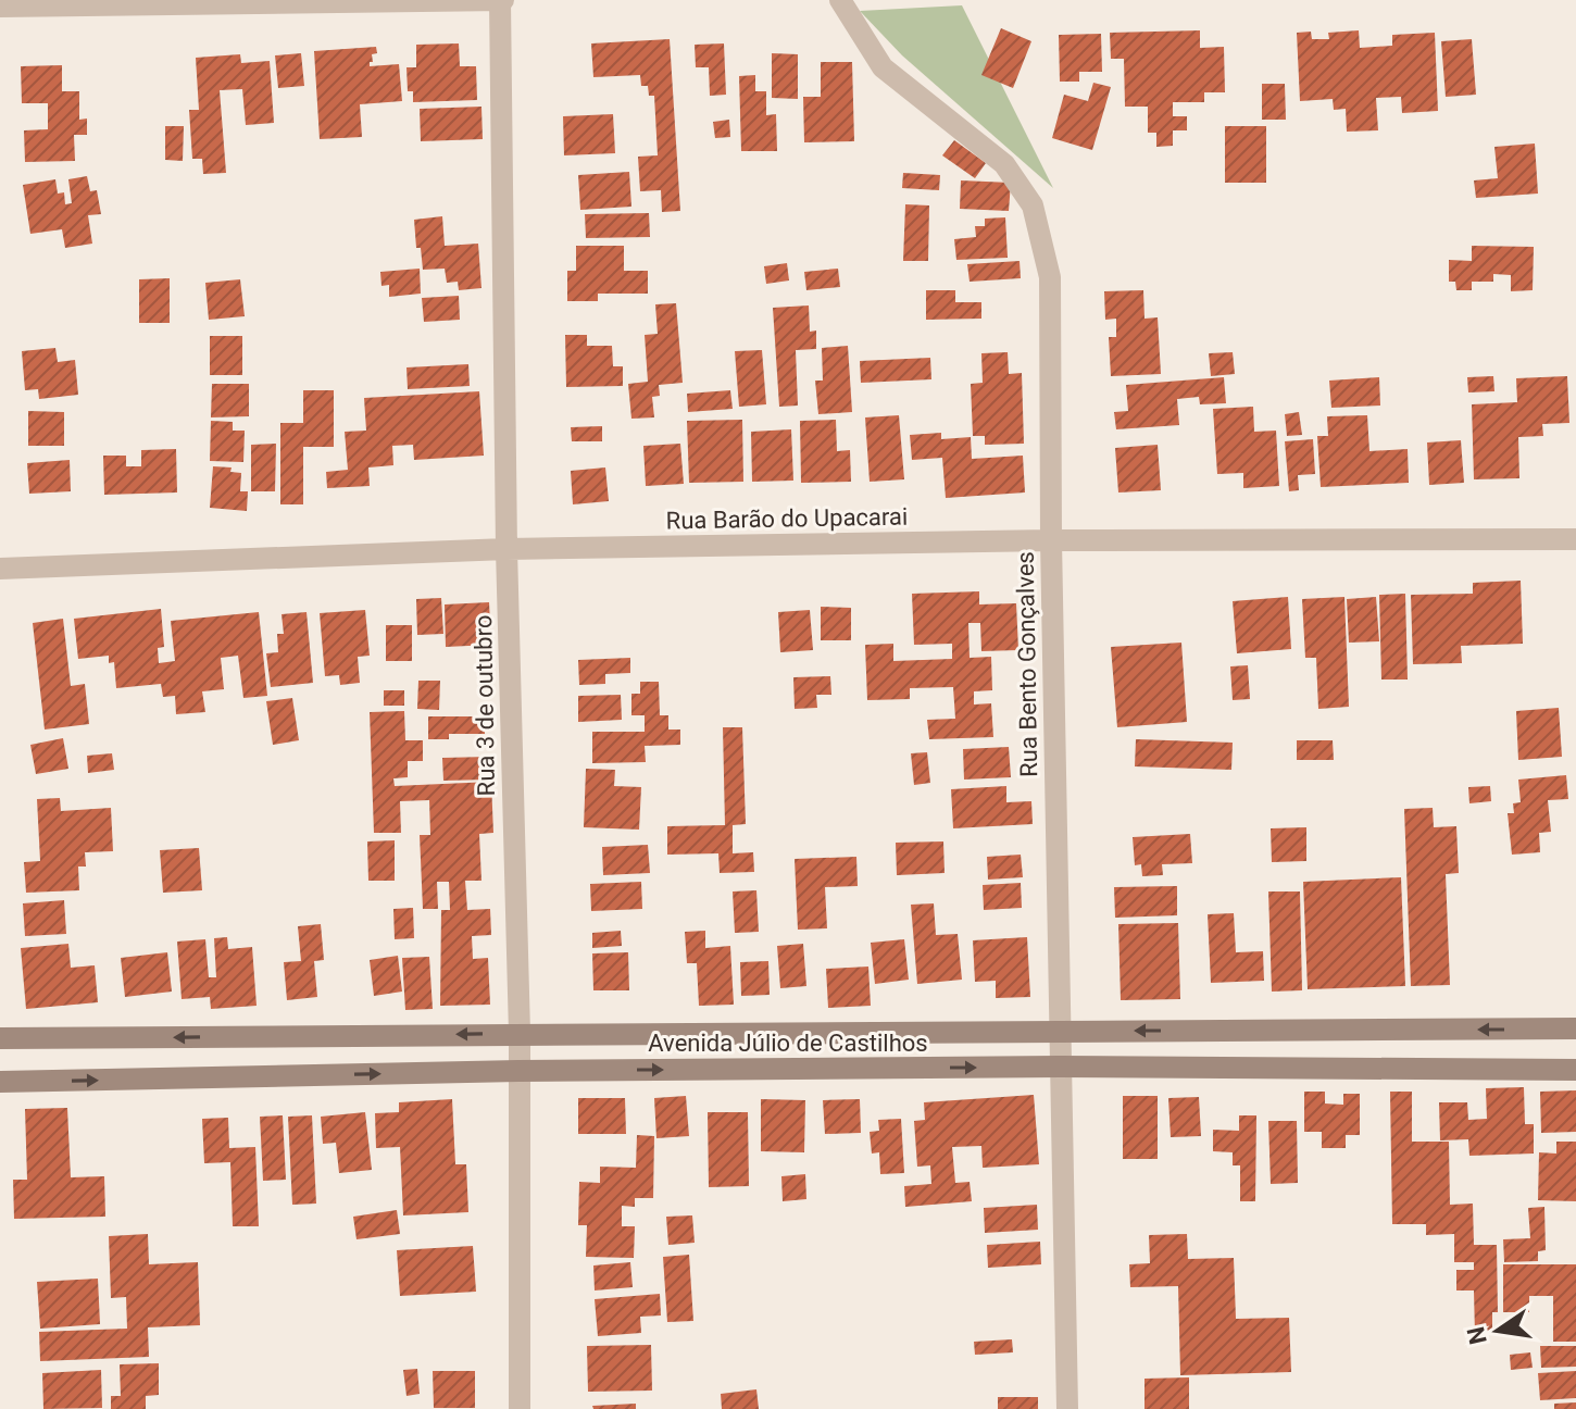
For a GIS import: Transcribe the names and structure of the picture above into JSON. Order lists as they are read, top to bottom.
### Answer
{
  "streets": {
    "street": [
      "Rua Barão do Upacarai",
      "Rua Bento Gonçalves",
      "Rua 3 de outubro",
      "Avenida Júlio de Castilhos"
    ]
  },
  "crossings": [
    ["Rua Barão do Upacarai", "Rua Bento Gonçalves"],
    ["Rua Barão do Upacarai", "Rua 3 de outubro"],
    ["Rua Bento Gonçalves", "Avenida Júlio de Castilhos"],
    ["Rua 3 de outubro", "Avenida Júlio de Castilhos"]
  ],
  "north": "left"
}
